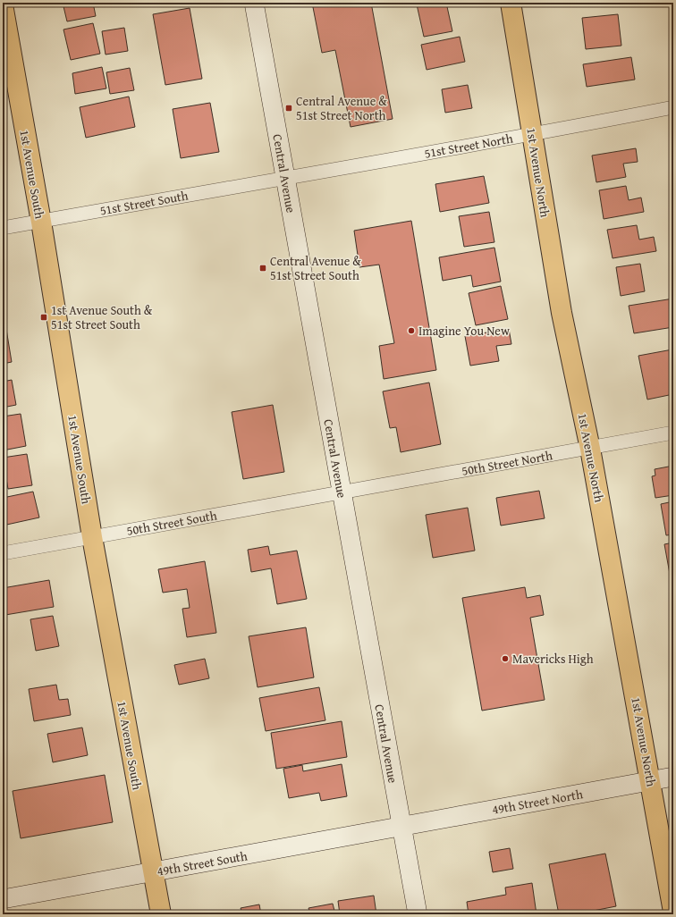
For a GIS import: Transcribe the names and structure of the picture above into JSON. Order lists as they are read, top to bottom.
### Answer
{
  "streets": {
    "main road": [
      "1st Avenue North",
      "Central Avenue",
      "1st Avenue South",
      "49th Street North",
      "49th Street South"
    ],
    "street": [
      "51st Street North",
      "51st Street South",
      "50th Street North",
      "50th Street South"
    ]
  },
  "crossings": [
    ["51st Street North", "1st Avenue North"],
    ["51st Street North", "Central Avenue"],
    ["51st Street North", "51st Street South"],
    ["1st Avenue North", "50th Street North"],
    ["1st Avenue North", "49th Street North"],
    ["Central Avenue", "51st Street South"],
    ["Central Avenue", "50th Street North"],
    ["Central Avenue", "50th Street South"],
    ["Central Avenue", "49th Street North"],
    ["Central Avenue", "49th Street South"],
    ["1st Avenue South", "51st Street South"],
    ["1st Avenue South", "50th Street South"],
    ["1st Avenue South", "49th Street South"],
    ["50th Street North", "50th Street South"],
    ["49th Street North", "49th Street South"]
  ],
  "places": {
    "transit": ["Central Avenue & 51st Street North", "Central Avenue & 51st Street South", "1st Avenue South & 51st Street South"],
    "other": ["Imagine You New", "Mavericks High"]
  }
}
